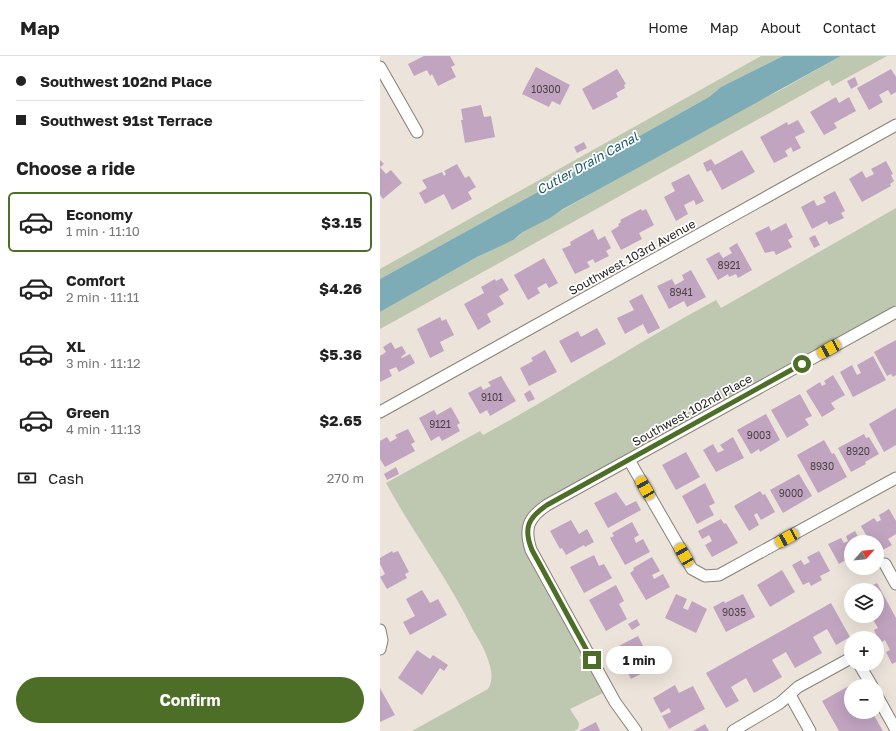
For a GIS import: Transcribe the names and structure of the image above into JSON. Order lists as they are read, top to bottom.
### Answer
{
  "streets": {
    "street": ["Southwest 103rd Avenue", "Southwest 102nd Place"]
  },
  "water": ["Cutler Drain Canal"],
  "house_numbers": [
    "10300",
    "8921",
    "8941",
    "9101",
    "9121",
    "9003",
    "8920",
    "8930",
    "9000",
    "9035"
  ],
  "north": "top right",
  "page": {
    "header": "Map",
    "nav": [
      "Home",
      "Map",
      "About",
      "Contact"
    ],
    "banner": ["Southwest 102nd Place", "Southwest 91st Terrace"],
    "heading": "Choose a ride",
    "list": [
      {
        "name": "Economy",
        "note": "1 min · 11:10",
        "value": "$3.15"
      },
      {
        "name": "Comfort",
        "note": "2 min · 11:11",
        "value": "$4.26"
      },
      {
        "name": "XL",
        "note": "3 min · 11:12",
        "value": "$5.36"
      },
      {
        "name": "Green",
        "note": "4 min · 11:13",
        "value": "$2.65"
      }
    ],
    "pay": ["Cash", "270 m"],
    "map_buttons": ["+", "−"],
    "bubble": "1 min",
    "buttons": "Confirm"
  }
}
